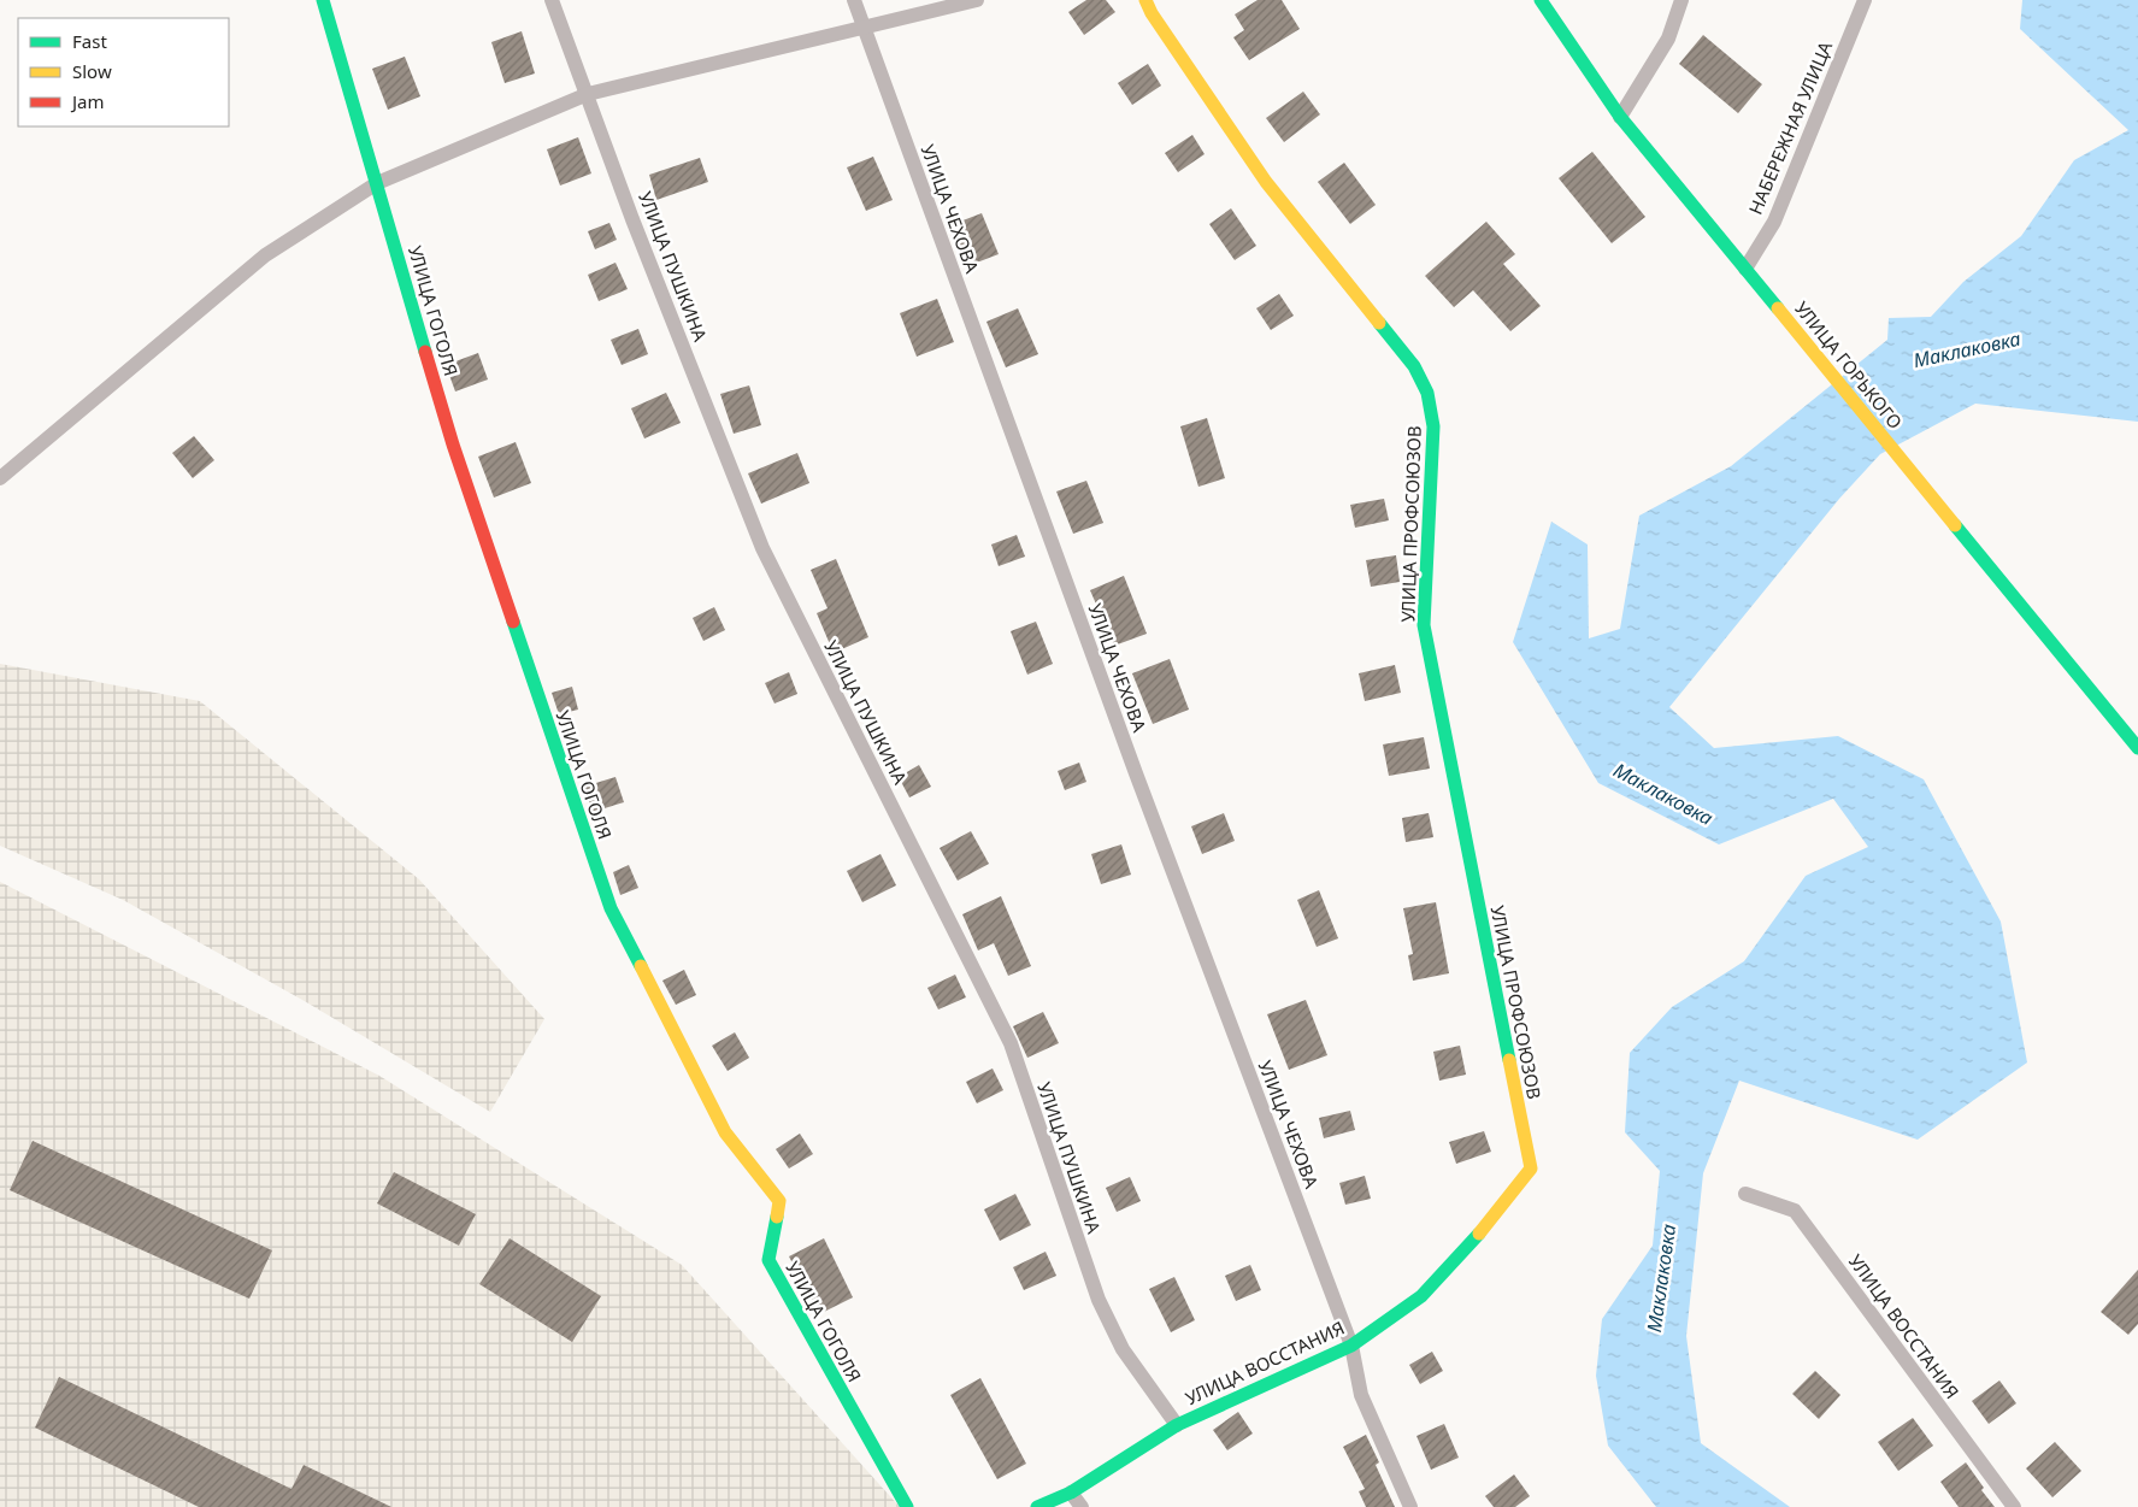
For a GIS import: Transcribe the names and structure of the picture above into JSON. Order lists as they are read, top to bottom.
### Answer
{
  "streets": {
    "street": [
      "НАБЕРЕЖНАЯ УЛИЦА",
      "УЛИЦА ЧЕХОВА",
      "УЛИЦА ПУШКИНА",
      "УЛИЦА ГОГОЛЯ",
      "УЛИЦА ГОРЬКОГО",
      "УЛИЦА ПРОФСОЮЗОВ",
      "УЛИЦА ВОССТАНИЯ"
    ]
  },
  "crossings": [
    ["НАБЕРЕЖНАЯ УЛИЦА", "УЛИЦА ГОРЬКОГО"],
    ["УЛИЦА ЧЕХОВА", "УЛИЦА ВОССТАНИЯ"],
    ["УЛИЦА ПУШКИНА", "УЛИЦА ВОССТАНИЯ"],
    ["УЛИЦА ПРОФСОЮЗОВ", "УЛИЦА ВОССТАНИЯ"]
  ],
  "water": ["Маклаковка"],
  "legend": ["Fast", "Slow", "Jam"]
}
